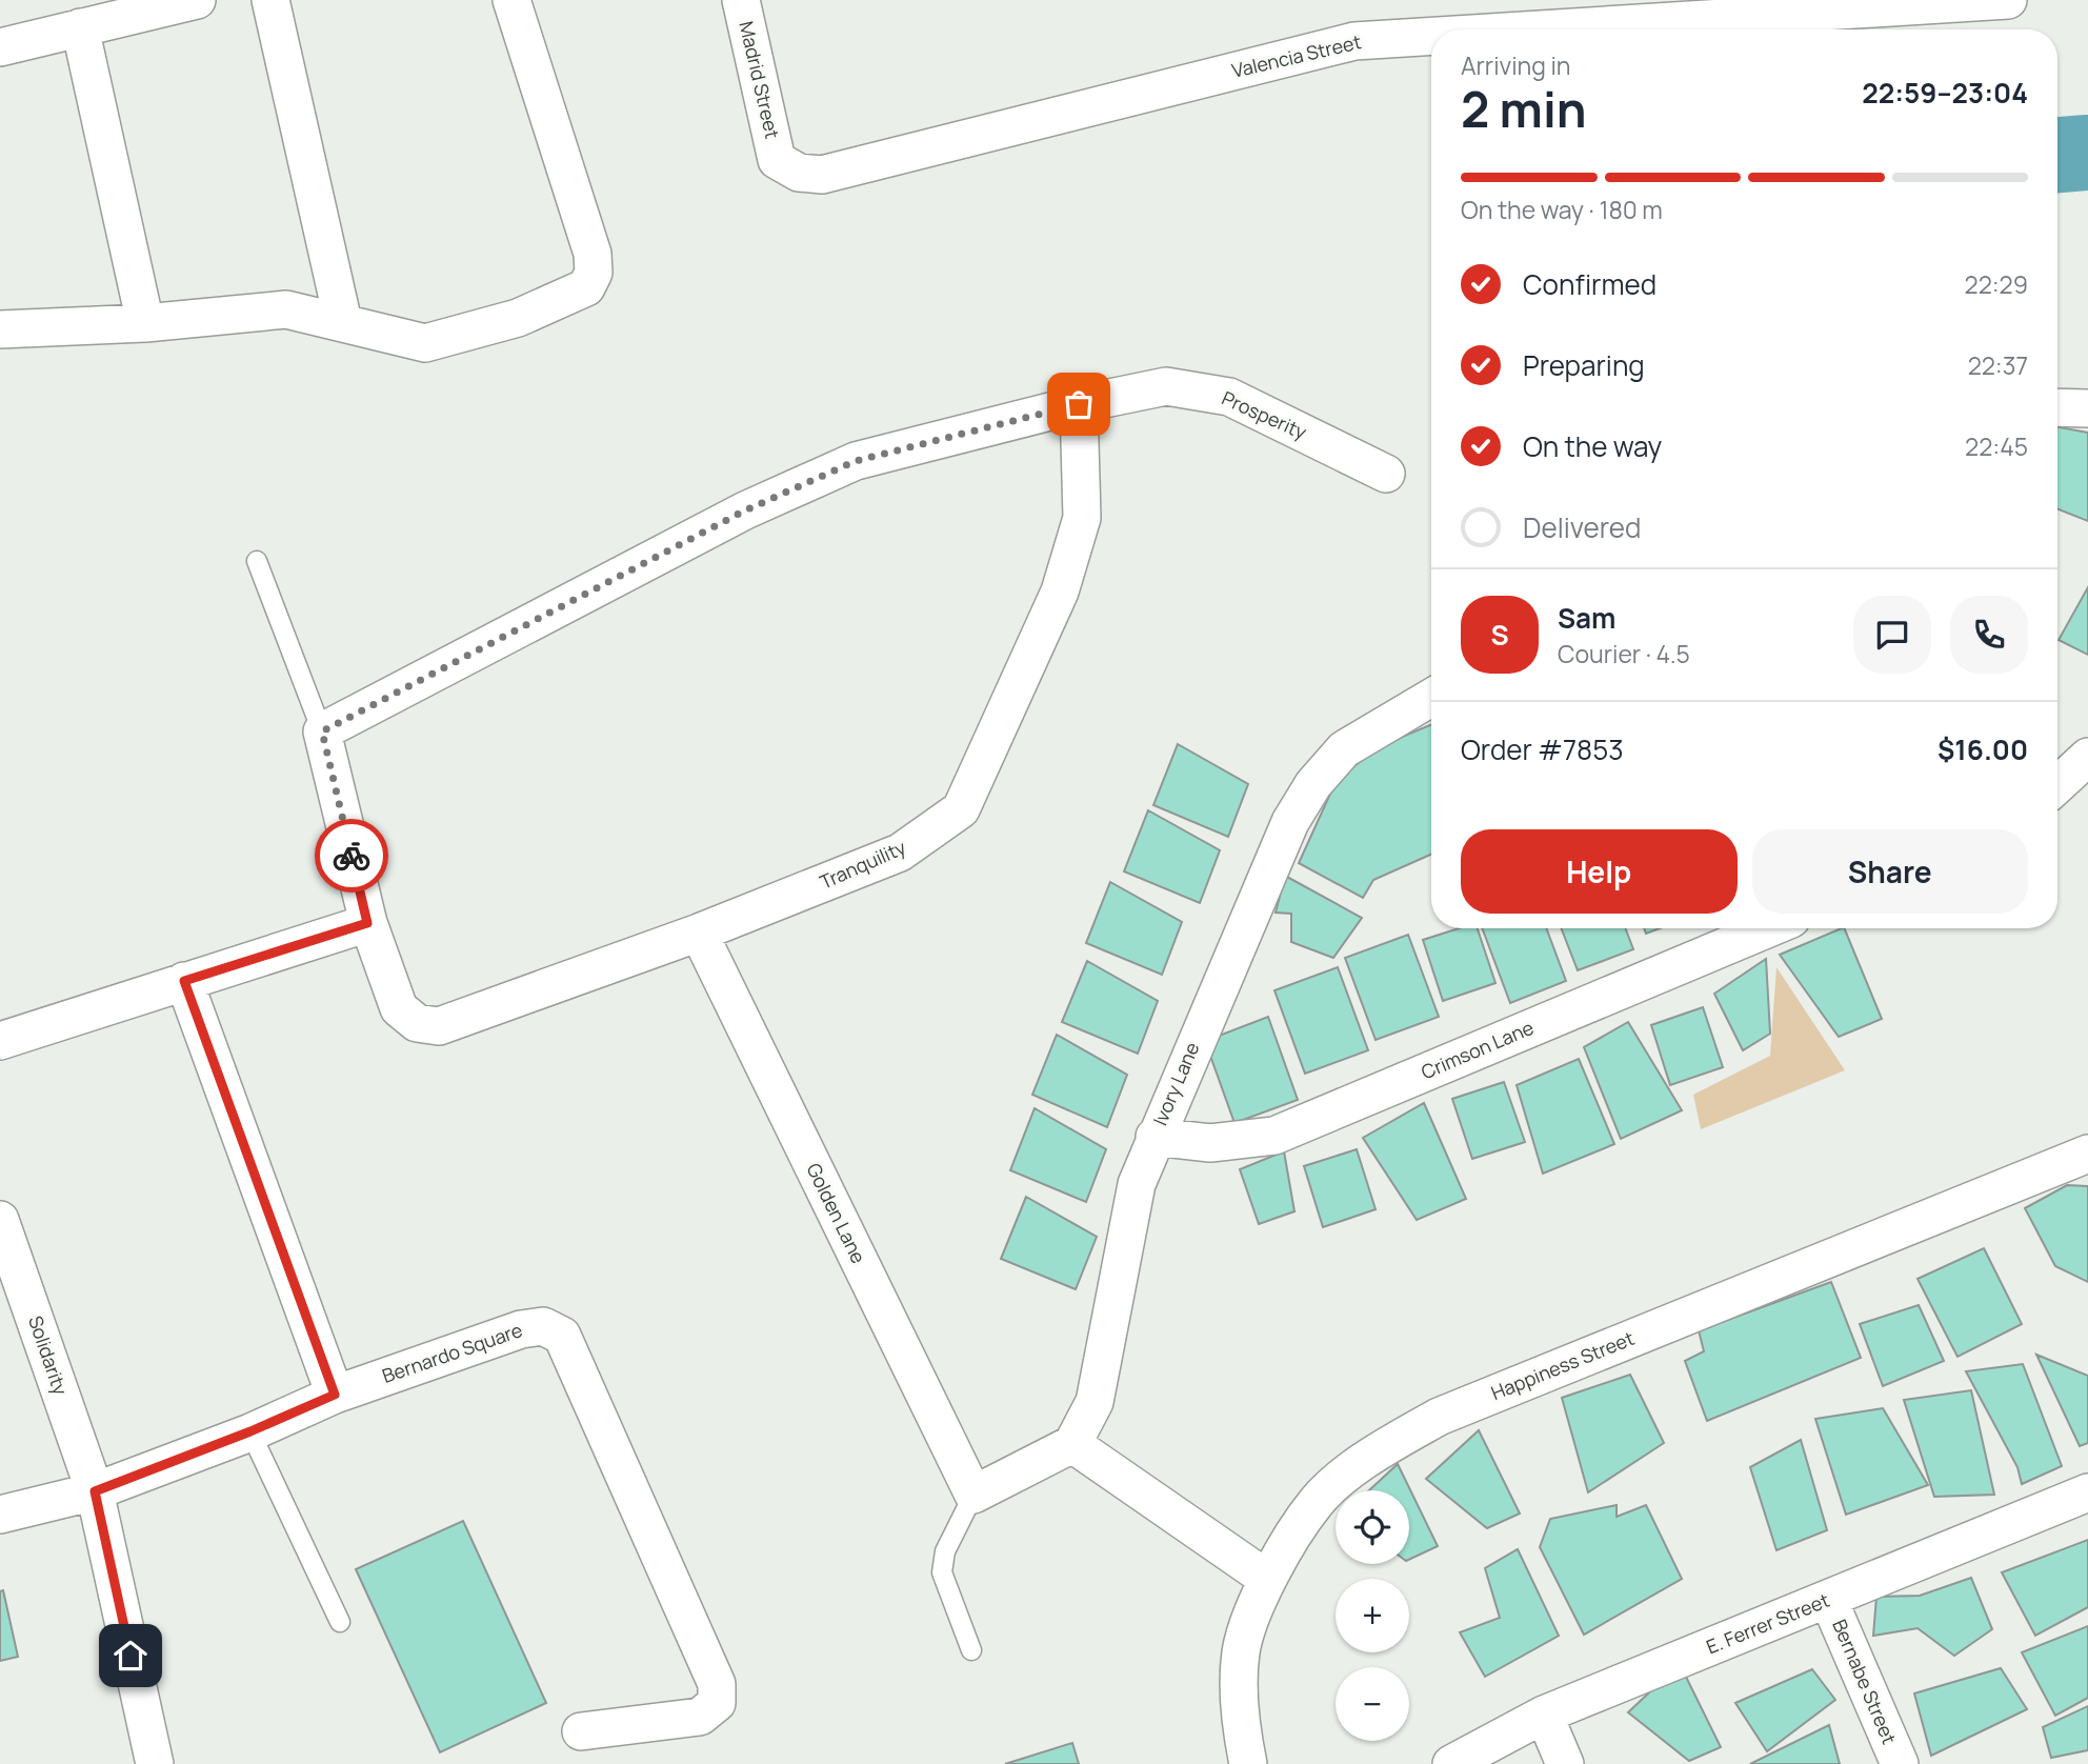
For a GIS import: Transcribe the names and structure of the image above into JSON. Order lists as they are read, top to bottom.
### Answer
{
  "streets": {
    "street": [
      "Valencia Street",
      "Madrid Street",
      "Prosperity",
      "Tranquility",
      "Crimson Lane",
      "Ivory Lane",
      "Golden Lane",
      "Bernardo Square",
      "Solidarity",
      "Happiness Street",
      "E. Ferrer Street",
      "Bernabe Street"
    ]
  },
  "crossings": [
    ["Valencia Street", "Madrid Street"],
    ["Prosperity", "Tranquility"],
    ["Tranquility", "Golden Lane"],
    ["Crimson Lane", "Ivory Lane"],
    ["Bernardo Square", "Solidarity"],
    ["E. Ferrer Street", "Bernabe Street"]
  ],
  "page": {
    "heading": ["2 min", "Arriving in", "22:59–23:04"],
    "panel": [
      "Sam",
      "Courier · 4.5",
      "Order #7853",
      "$16.00"
    ],
    "bar": "On the way · 180 m",
    "list": [
      ["Confirmed", "22:29"],
      ["Preparing", "22:37"],
      ["On the way", "22:45"],
      "Delivered"
    ],
    "round": "S",
    "buttons": ["Help", "Share"],
    "map_buttons": ["+", "−"]
  }
}
